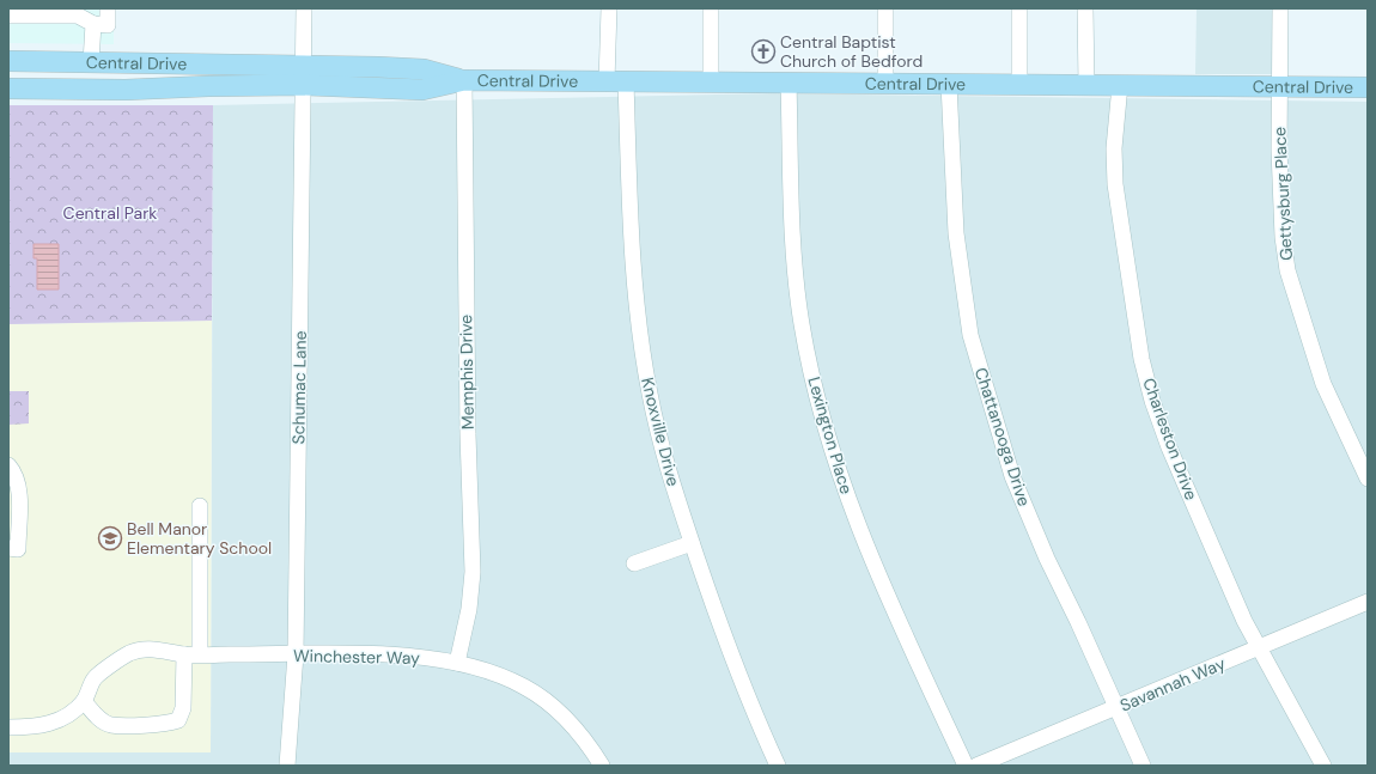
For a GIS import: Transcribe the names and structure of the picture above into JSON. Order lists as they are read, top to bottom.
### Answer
{
  "streets": {
    "main road": ["Central Drive"],
    "street": [
      "Gettysburg Place",
      "Memphis Drive",
      "Schumac Lane",
      "Knoxville Drive",
      "Lexington Place",
      "Chattanooga Drive",
      "Charleston Drive",
      "Winchester Way",
      "Savannah Way"
    ]
  },
  "crossings": [
    ["Central Drive", "Gettysburg Place"],
    ["Central Drive", "Memphis Drive"],
    ["Central Drive", "Schumac Lane"],
    ["Central Drive", "Knoxville Drive"],
    ["Central Drive", "Lexington Place"],
    ["Central Drive", "Chattanooga Drive"],
    ["Central Drive", "Charleston Drive"],
    ["Memphis Drive", "Winchester Way"],
    ["Schumac Lane", "Winchester Way"],
    ["Chattanooga Drive", "Savannah Way"],
    ["Charleston Drive", "Savannah Way"]
  ],
  "parks": ["Central Park"],
  "places": {
    "church": ["Central Baptist Church of Bedford"],
    "school or university": ["Bell Manor Elementary School"]
  }
}
